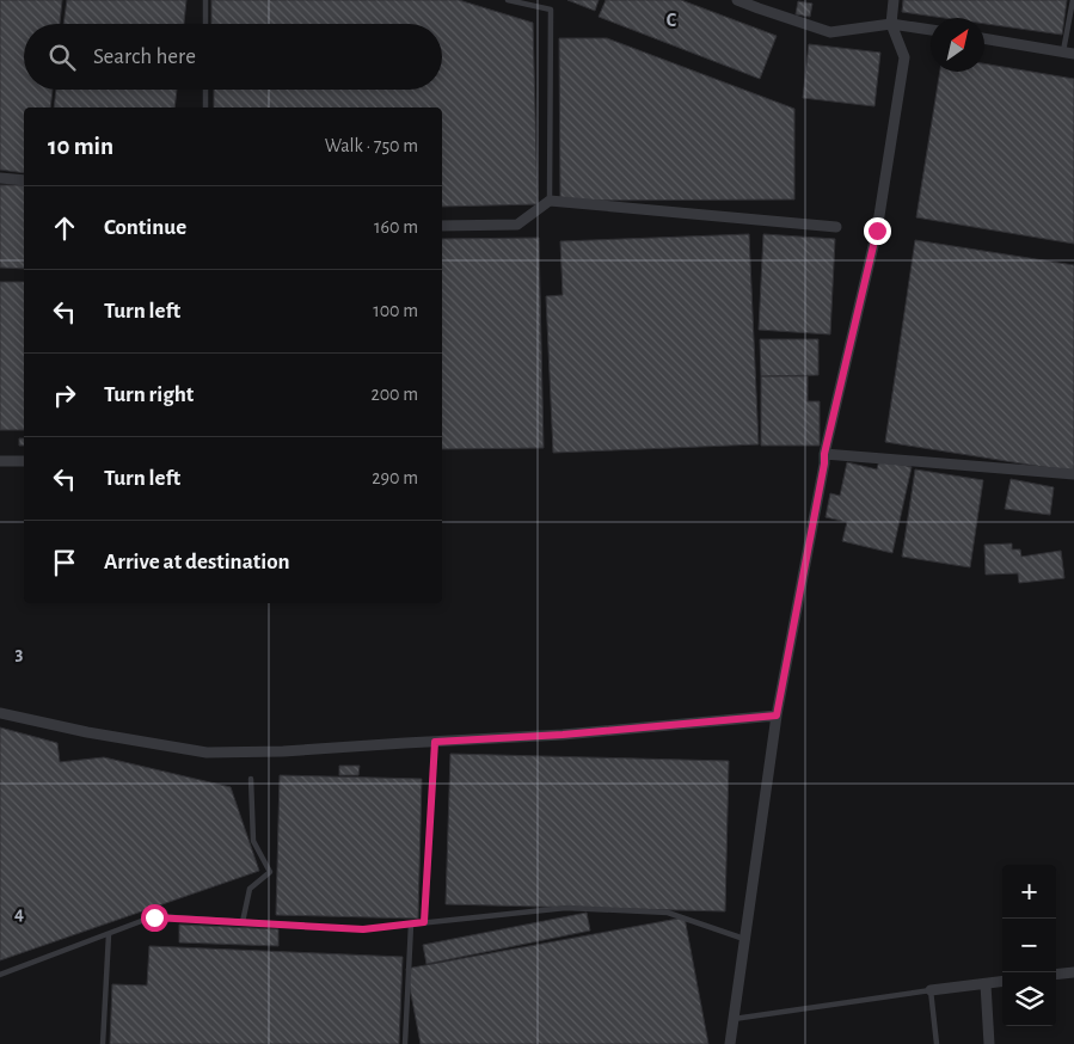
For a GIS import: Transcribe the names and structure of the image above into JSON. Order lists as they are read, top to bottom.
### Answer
{
  "north": "top right",
  "page": {
    "search": "Search here",
    "heading": ["10 min", "Walk · 750 m"],
    "list": [
      ["Continue", "160 m"],
      ["Turn left", "100 m"],
      ["Turn right", "200 m"],
      ["Turn left", "290 m"],
      "Arrive at destination"
    ],
    "map_buttons": ["+", "−"]
  },
  "grid": {
    "columns": ["C"],
    "rows": ["3", "4"]
  }
}
